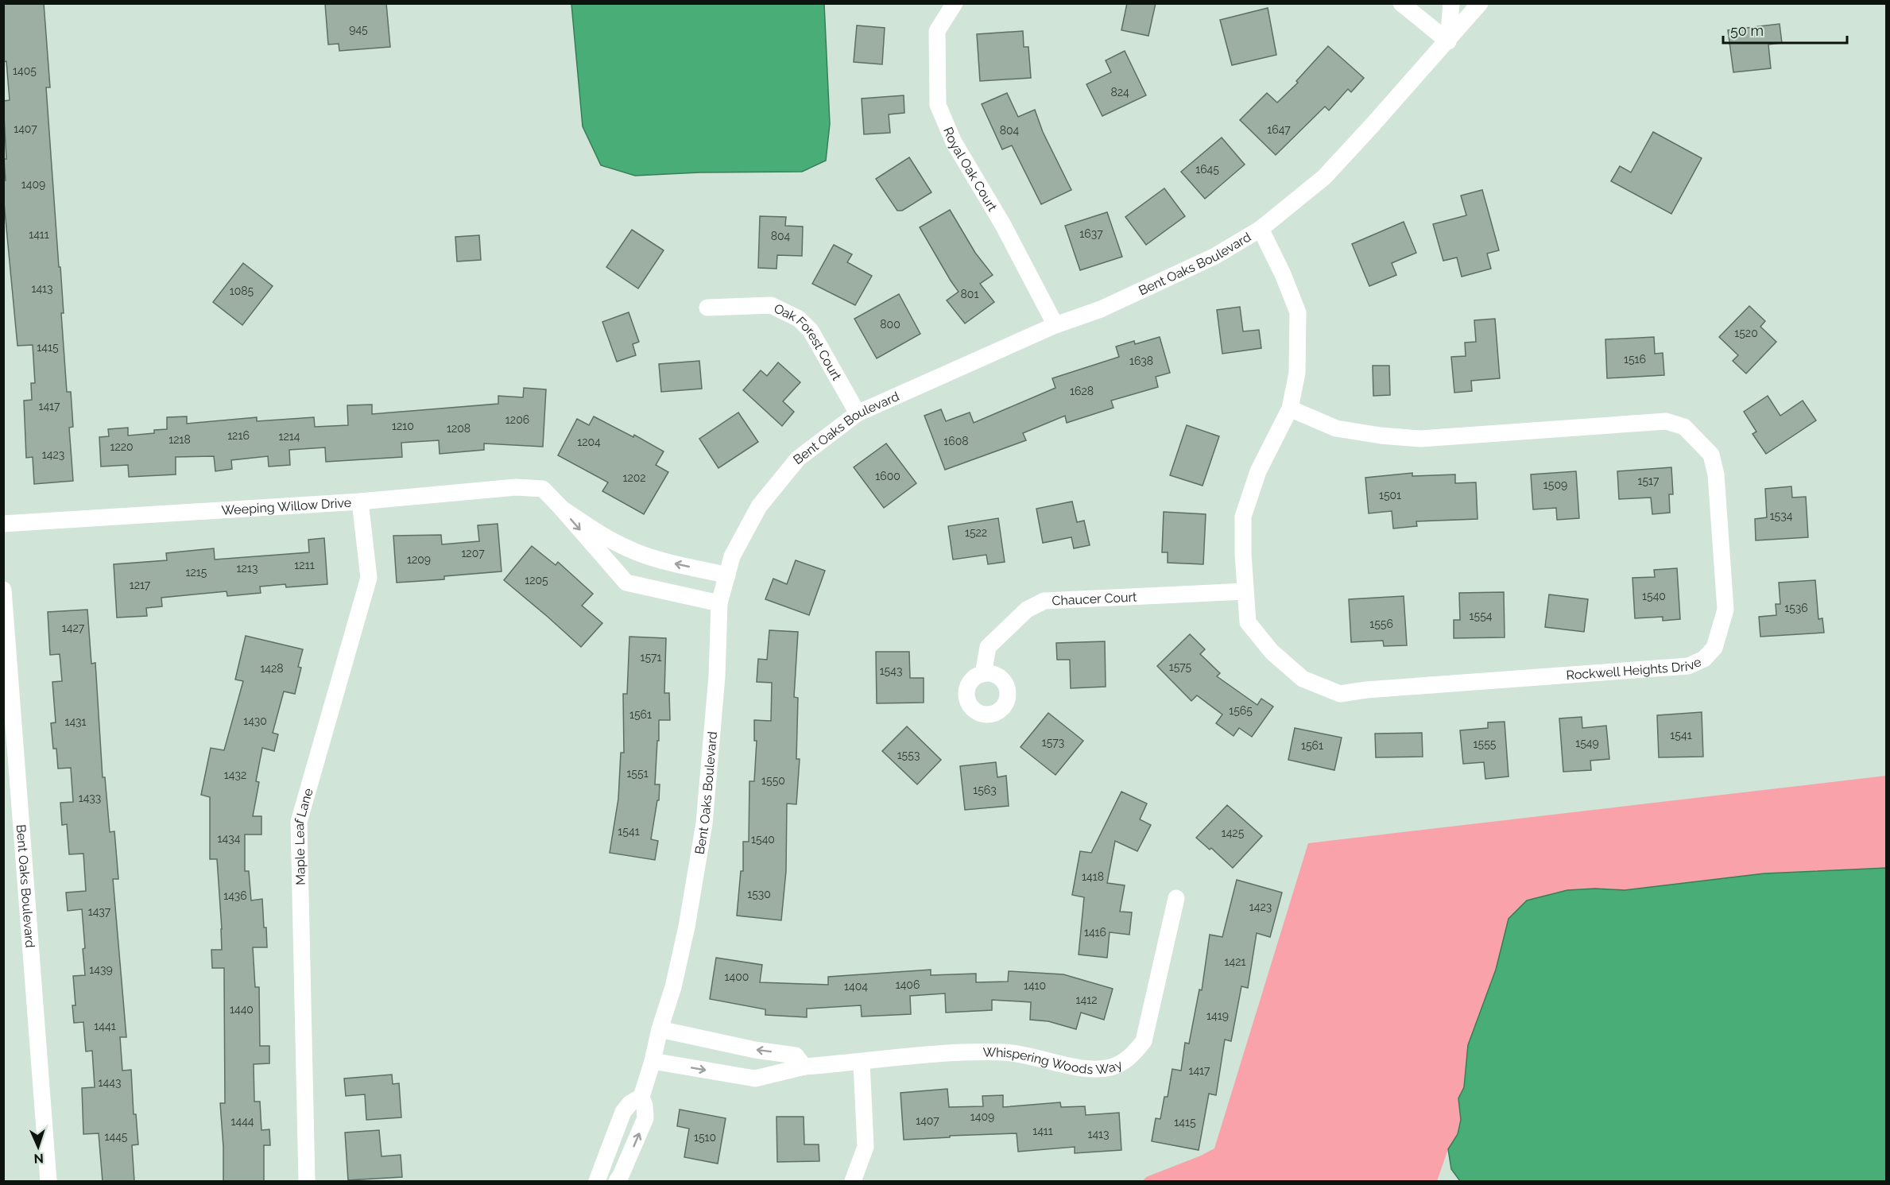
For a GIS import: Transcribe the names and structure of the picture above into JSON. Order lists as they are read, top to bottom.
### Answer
{
  "streets": {
    "street": [
      "Royal Oak Court",
      "Bent Oaks Boulevard",
      "Oak Forest Court",
      "Weeping Willow Drive",
      "Chaucer Court",
      "Rockwell Heights Drive",
      "Maple Leaf Lane",
      "Whispering Woods Way"
    ]
  },
  "crossings": [
    ["Royal Oak Court", "Bent Oaks Boulevard"],
    ["Bent Oaks Boulevard", "Oak Forest Court"],
    ["Bent Oaks Boulevard", "Weeping Willow Drive"],
    ["Bent Oaks Boulevard", "Rockwell Heights Drive"],
    ["Bent Oaks Boulevard", "Whispering Woods Way"],
    ["Weeping Willow Drive", "Maple Leaf Lane"],
    ["Chaucer Court", "Rockwell Heights Drive"]
  ],
  "house_numbers": [
    "945",
    "1405",
    "824",
    "1407",
    "1647",
    "804",
    "1645",
    "1409",
    "1637",
    "1411",
    "804",
    "1413",
    "1085",
    "801",
    "800",
    "1520",
    "1415",
    "1516",
    "1638",
    "1628",
    "1417",
    "1206",
    "1210",
    "1208",
    "1216",
    "1214",
    "1218",
    "1608",
    "1204",
    "1220",
    "1423",
    "1600",
    "1202",
    "1517",
    "1509",
    "1501",
    "1534",
    "1522",
    "1207",
    "1209",
    "1211",
    "1213",
    "1215",
    "1205",
    "1217",
    "1540",
    "1536",
    "1554",
    "1556",
    "1427",
    "1571",
    "1575",
    "1428",
    "1543",
    "1565",
    "1561",
    "1430",
    "1431",
    "1541",
    "1573",
    "1549",
    "1555",
    "1561",
    "1553",
    "1551",
    "1432",
    "1550",
    "1563",
    "1433",
    "1541",
    "1425",
    "1434",
    "1540",
    "1418",
    "1530",
    "1436",
    "1423",
    "1437",
    "1416",
    "1421",
    "1439",
    "1400",
    "1406",
    "1410",
    "1404",
    "1412",
    "1440",
    "1419",
    "1441",
    "1417",
    "1443",
    "1409",
    "1407",
    "1444",
    "1415",
    "1411",
    "1413",
    "1445",
    "1510"
  ],
  "scale_bar": "50 m",
  "north": "bottom"
}
